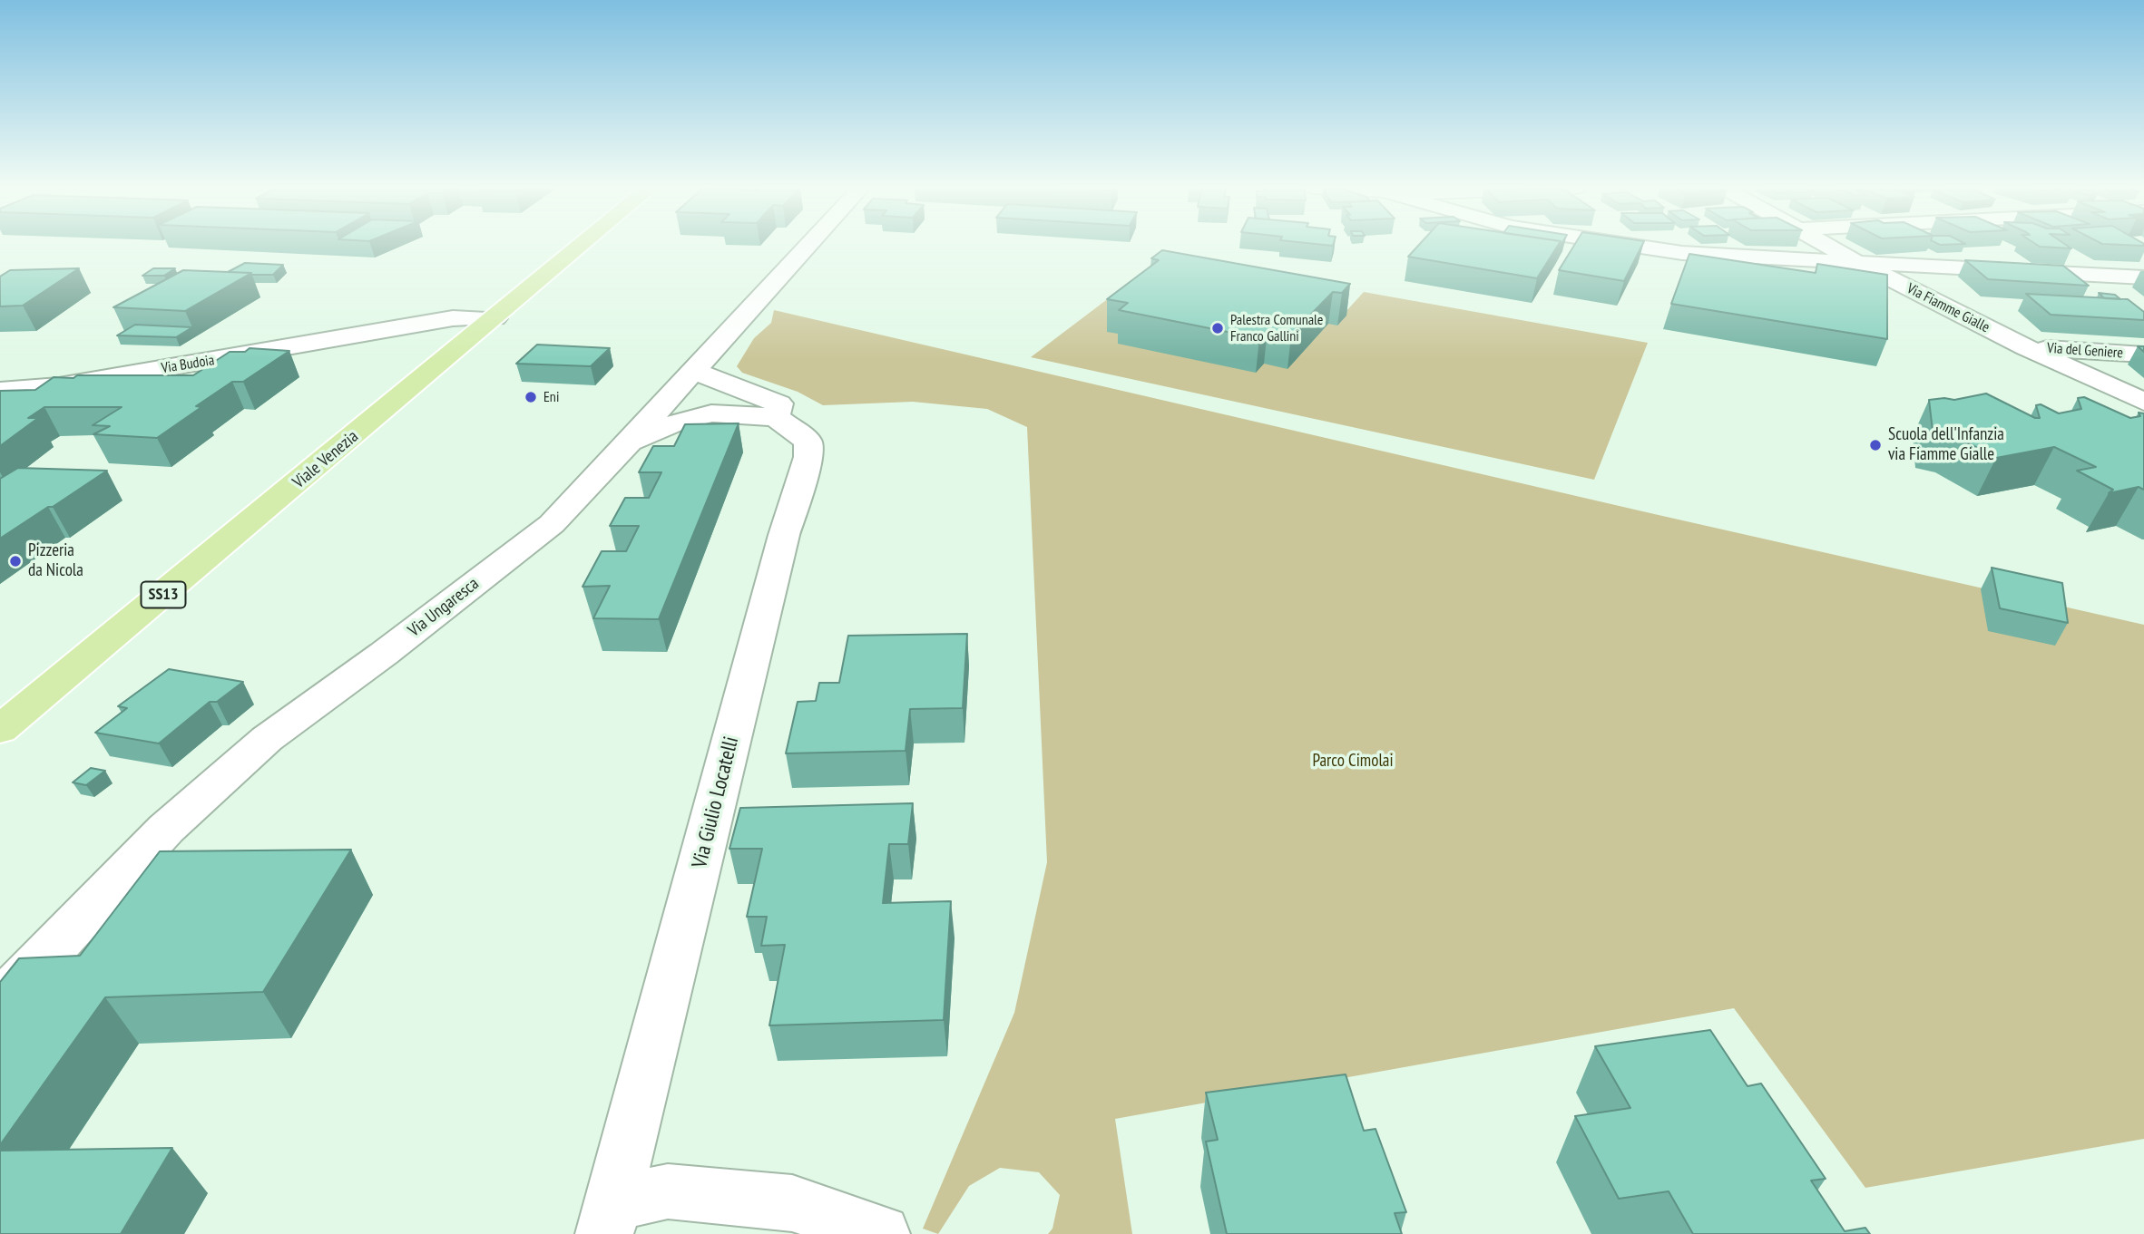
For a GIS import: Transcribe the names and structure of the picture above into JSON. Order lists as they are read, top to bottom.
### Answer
{
  "streets": {
    "main road": ["Viale Venezia", "SS13"],
    "street": [
      "Via Fiamme Gialle",
      "Via del Geniere",
      "Via Budoia",
      "Via Ungaresca",
      "Via Giulio Locatelli"
    ]
  },
  "crossings": [
    ["Via Fiamme Gialle", "Via del Geniere"],
    ["Via Budoia", "Viale Venezia"]
  ],
  "parks": ["Parco Cimolai"],
  "places": [
    "Palestra Comunale Franco Gallini",
    "Eni",
    "Scuola dell'Infanzia via Fiamme Gialle",
    "Pizzeria da Nicola"
  ]
}
